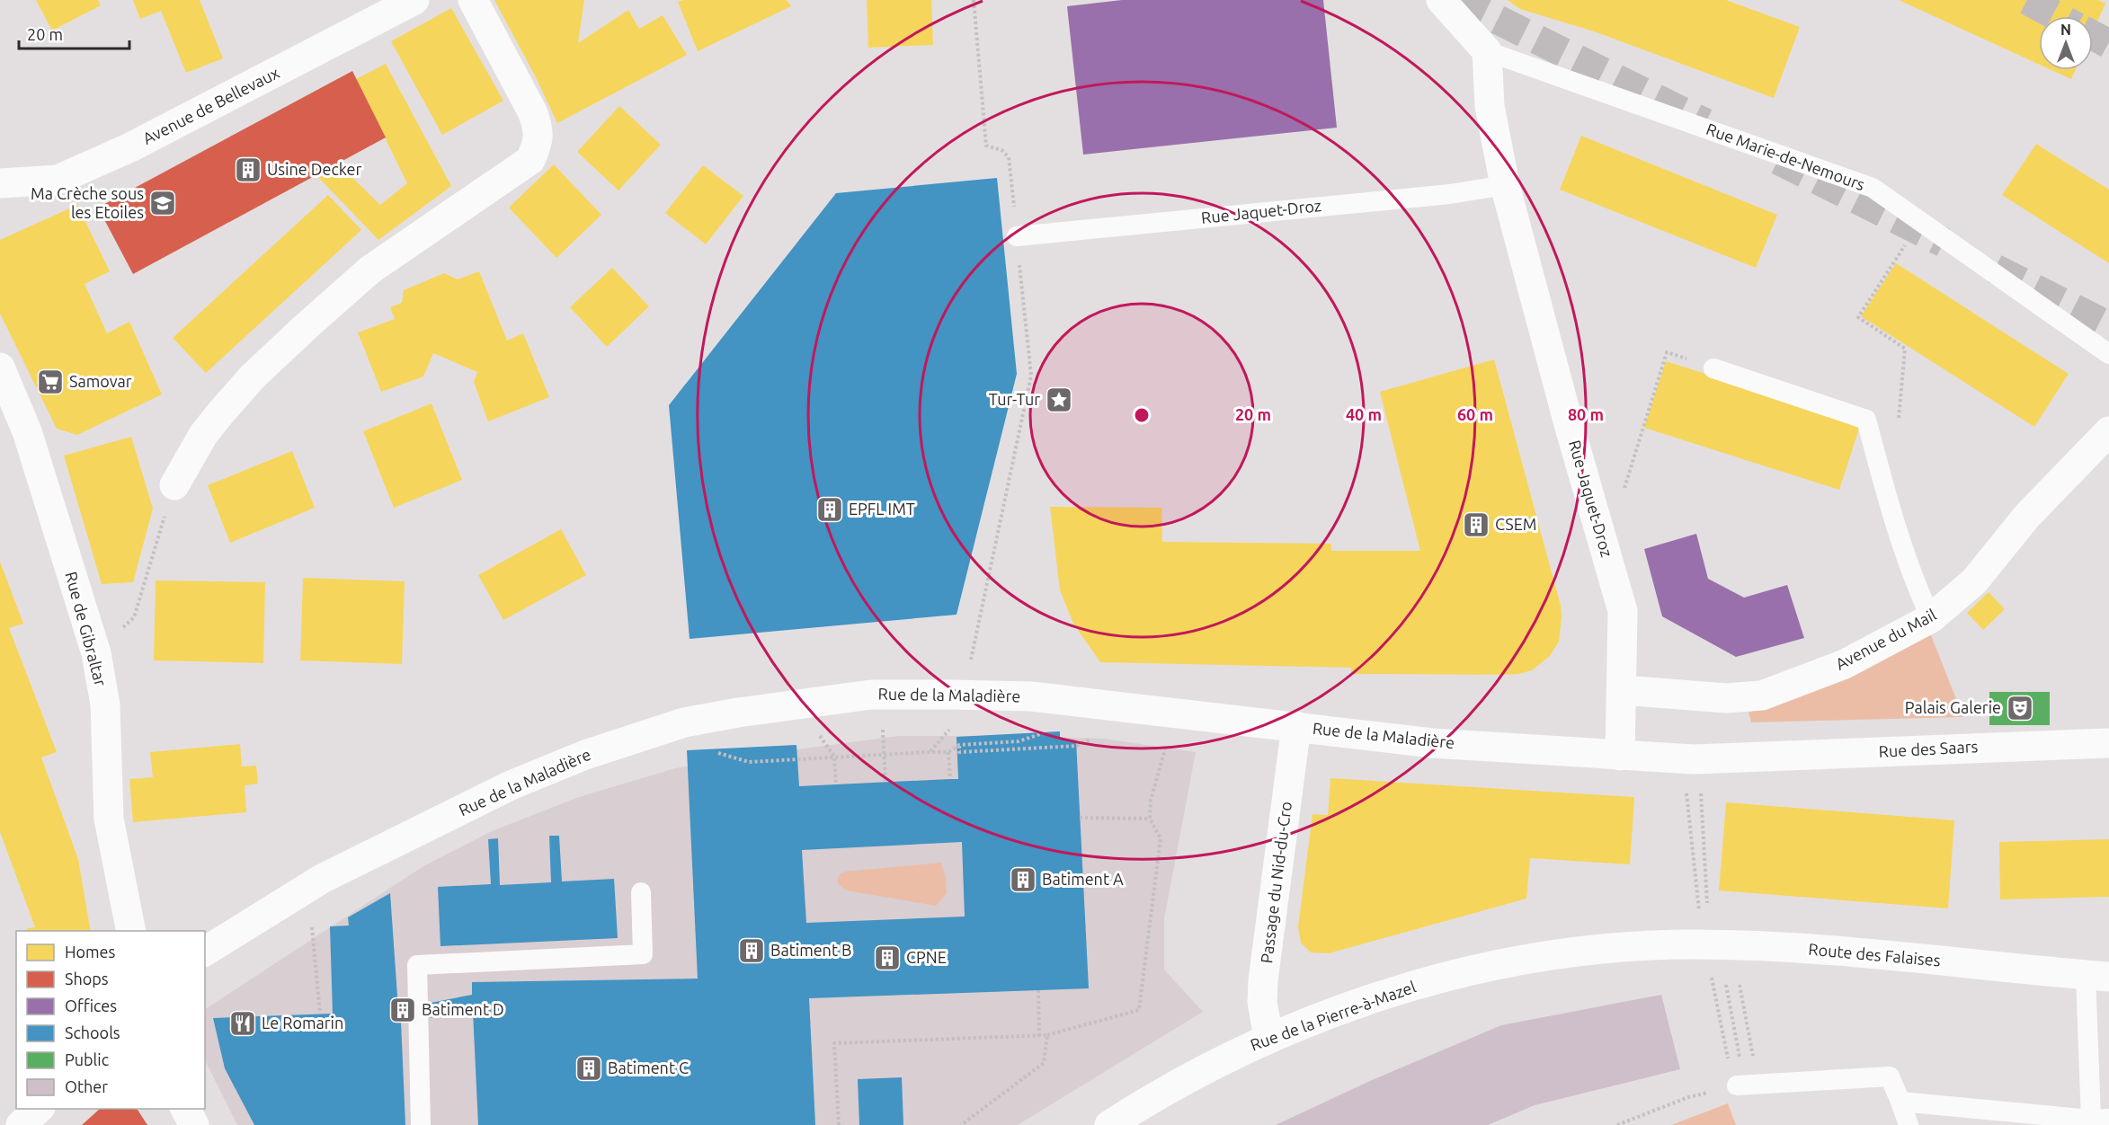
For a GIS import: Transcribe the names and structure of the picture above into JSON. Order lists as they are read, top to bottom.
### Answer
{
  "streets": {
    "street": [
      "Avenue de Bellevaux",
      "Rue Jaquet-Droz",
      "Rue de Gibraltar",
      "Avenue du Mail",
      "Rue de la Maladière",
      "Rue des Saars",
      "Passage du Nid-du-Cro",
      "Route des Falaises",
      "Rue de la Pierre-à-Mazel"
    ],
    "lane": ["Rue Marie-de-Nemours"]
  },
  "crossings": [
    ["Rue Marie-de-Nemours", "Rue Jaquet-Droz"],
    ["Rue Jaquet-Droz", "Avenue du Mail"],
    ["Rue Jaquet-Droz", "Rue de la Maladière"],
    ["Rue de la Maladière", "Rue des Saars"],
    ["Rue de la Maladière", "Passage du Nid-du-Cro"],
    ["Passage du Nid-du-Cro", "Rue de la Pierre-à-Mazel"],
    ["Route des Falaises", "Rue de la Pierre-à-Mazel"]
  ],
  "places": {
    "building": [
      "Usine Decker",
      "EPFL IMT",
      "CSEM",
      "Batiment A",
      "Batiment B",
      "CPNE",
      "Batiment D",
      "Batiment C"
    ],
    "school or university": ["Ma Crèche sous les Etoiles"],
    "supermarket": ["Samovar"],
    "place": ["Tur-Tur"],
    "theatre": ["Palais Galerie"],
    "restaurant": ["Le Romarin"]
  },
  "legend": [
    "Homes",
    "Shops",
    "Offices",
    "Schools",
    "Public",
    "Other"
  ],
  "scale_bar": "20 m",
  "north": "top",
  "rings": [
    "20 m",
    "40 m",
    "60 m",
    "80 m"
  ]
}
